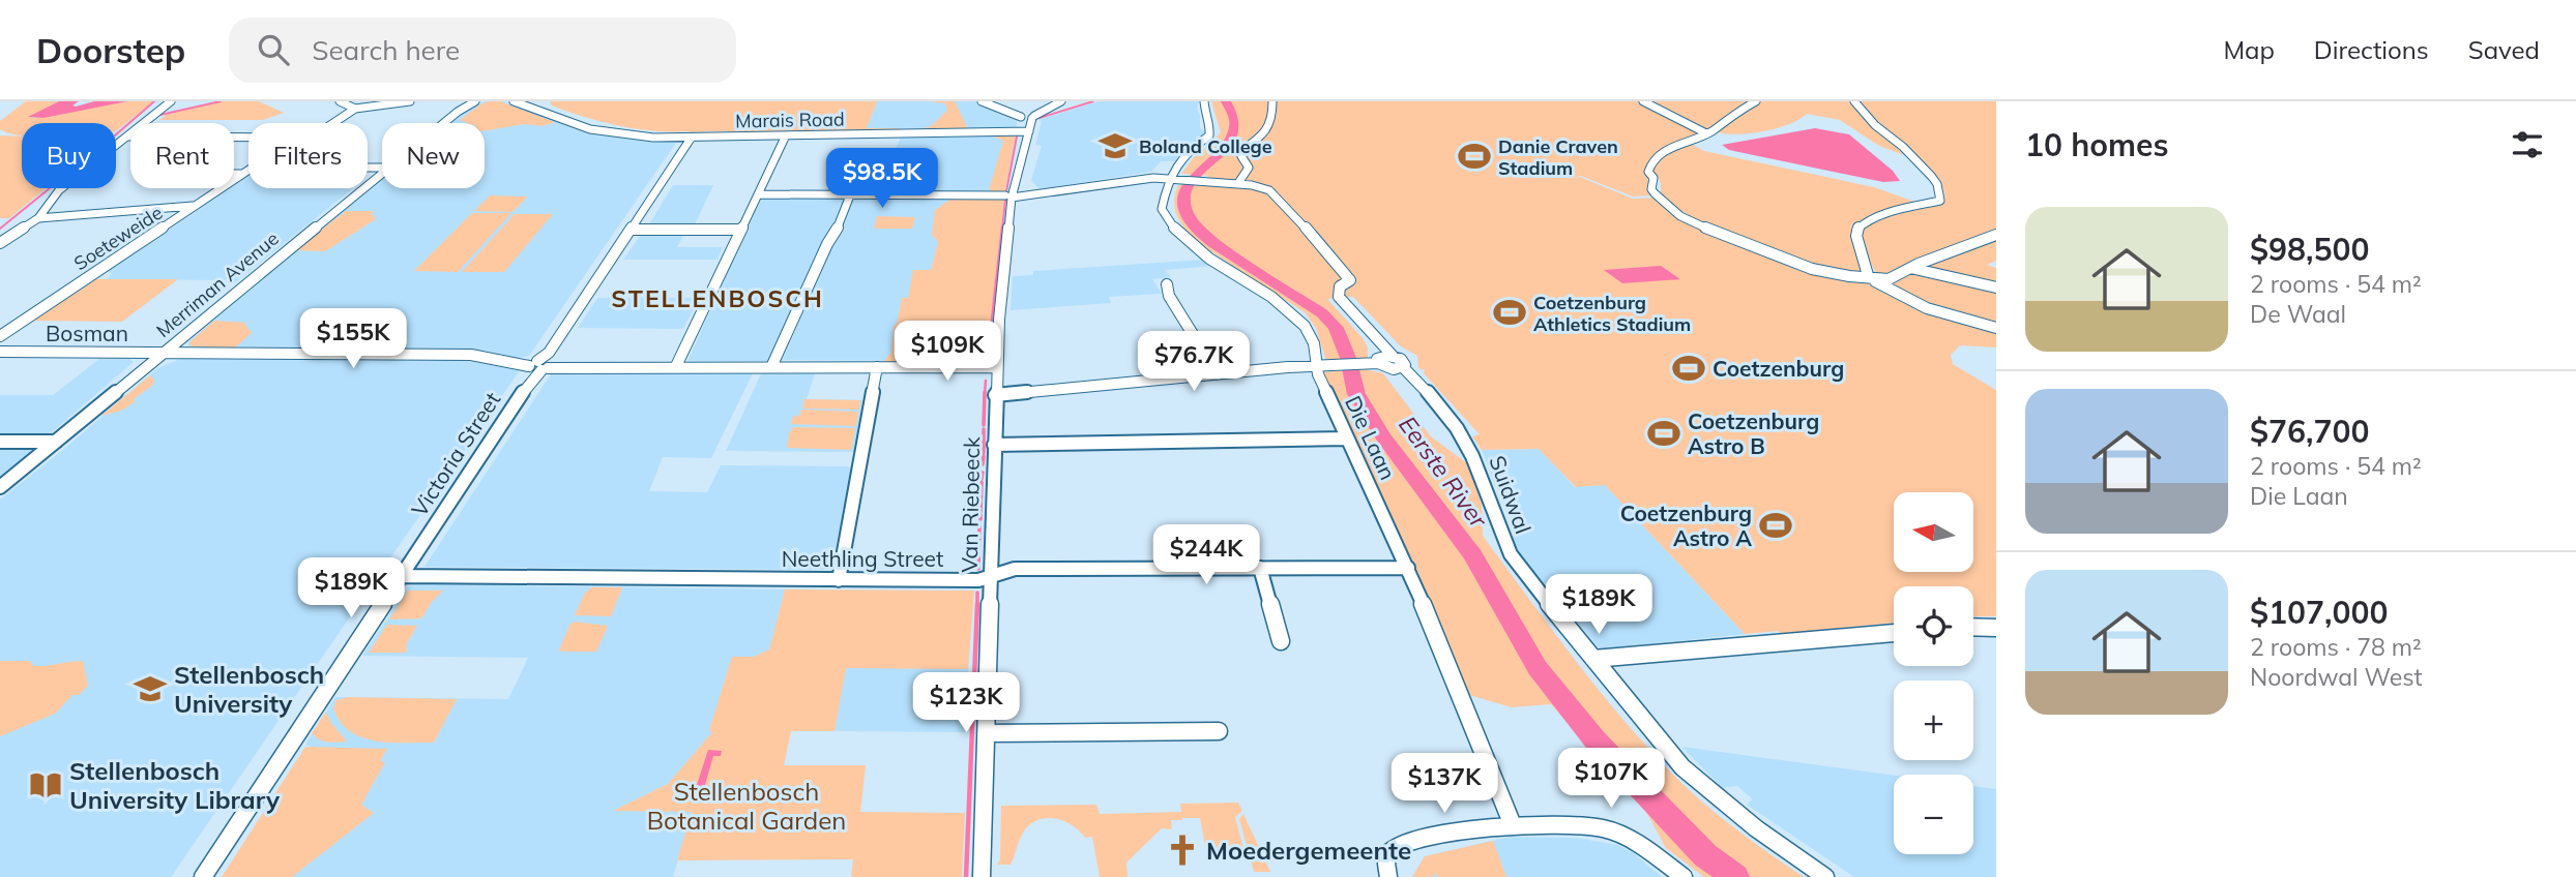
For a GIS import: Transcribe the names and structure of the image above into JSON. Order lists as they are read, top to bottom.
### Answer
{
  "streets": {
    "street": [
      "Marais Road",
      "Soeteweide",
      "Merriman Avenue",
      "Bosman",
      "Die Laan",
      "Victoria Street",
      "Suidwal",
      "Van Riebeeck",
      "Neethling Street"
    ]
  },
  "crossings": [
    ["Marais Road", "Victoria Street"],
    ["Marais Road", "Van Riebeeck"],
    ["Merriman Avenue", "Bosman"],
    ["Bosman", "Victoria Street"],
    ["Bosman", "Van Riebeeck"],
    ["Die Laan", "Neethling Street"],
    ["Victoria Street", "Neethling Street"],
    ["Van Riebeeck", "Neethling Street"]
  ],
  "districts": ["STELLENBOSCH"],
  "water": ["Eerste River"],
  "parks": ["Stellenbosch Botanical Garden"],
  "places": {
    "school or university": ["Boland College", "Stellenbosch University"],
    "sports": [
      "Danie Craven Stadium",
      "Coetzenburg Athletics Stadium",
      "Coetzenburg",
      "Coetzenburg Astro B",
      "Coetzenburg Astro A"
    ],
    "library": ["Stellenbosch University Library"],
    "church": ["Moedergemeente"]
  },
  "north": "left",
  "page": {
    "header": "Doorstep",
    "search": "Search here",
    "nav": ["Map", "Directions", "Saved"],
    "heading": "10 homes",
    "chip": [
      "Buy",
      "Rent",
      "Filters",
      "New"
    ],
    "price": [
      "$98.5K",
      "$155K",
      "$109K",
      "$76.7K",
      "$244K",
      "$189K",
      "$189K",
      "$123K",
      "$107K",
      "$137K"
    ],
    "list": [
      {
        "name": "$98,500",
        "note": "2 rooms · 54 m² · De Waal"
      },
      {
        "name": "$76,700",
        "note": "2 rooms · 54 m² · Die Laan"
      },
      {
        "name": "$107,000",
        "note": "2 rooms · 78 m² · Noordwal West"
      }
    ],
    "map_buttons": ["+", "−"]
  }
}
